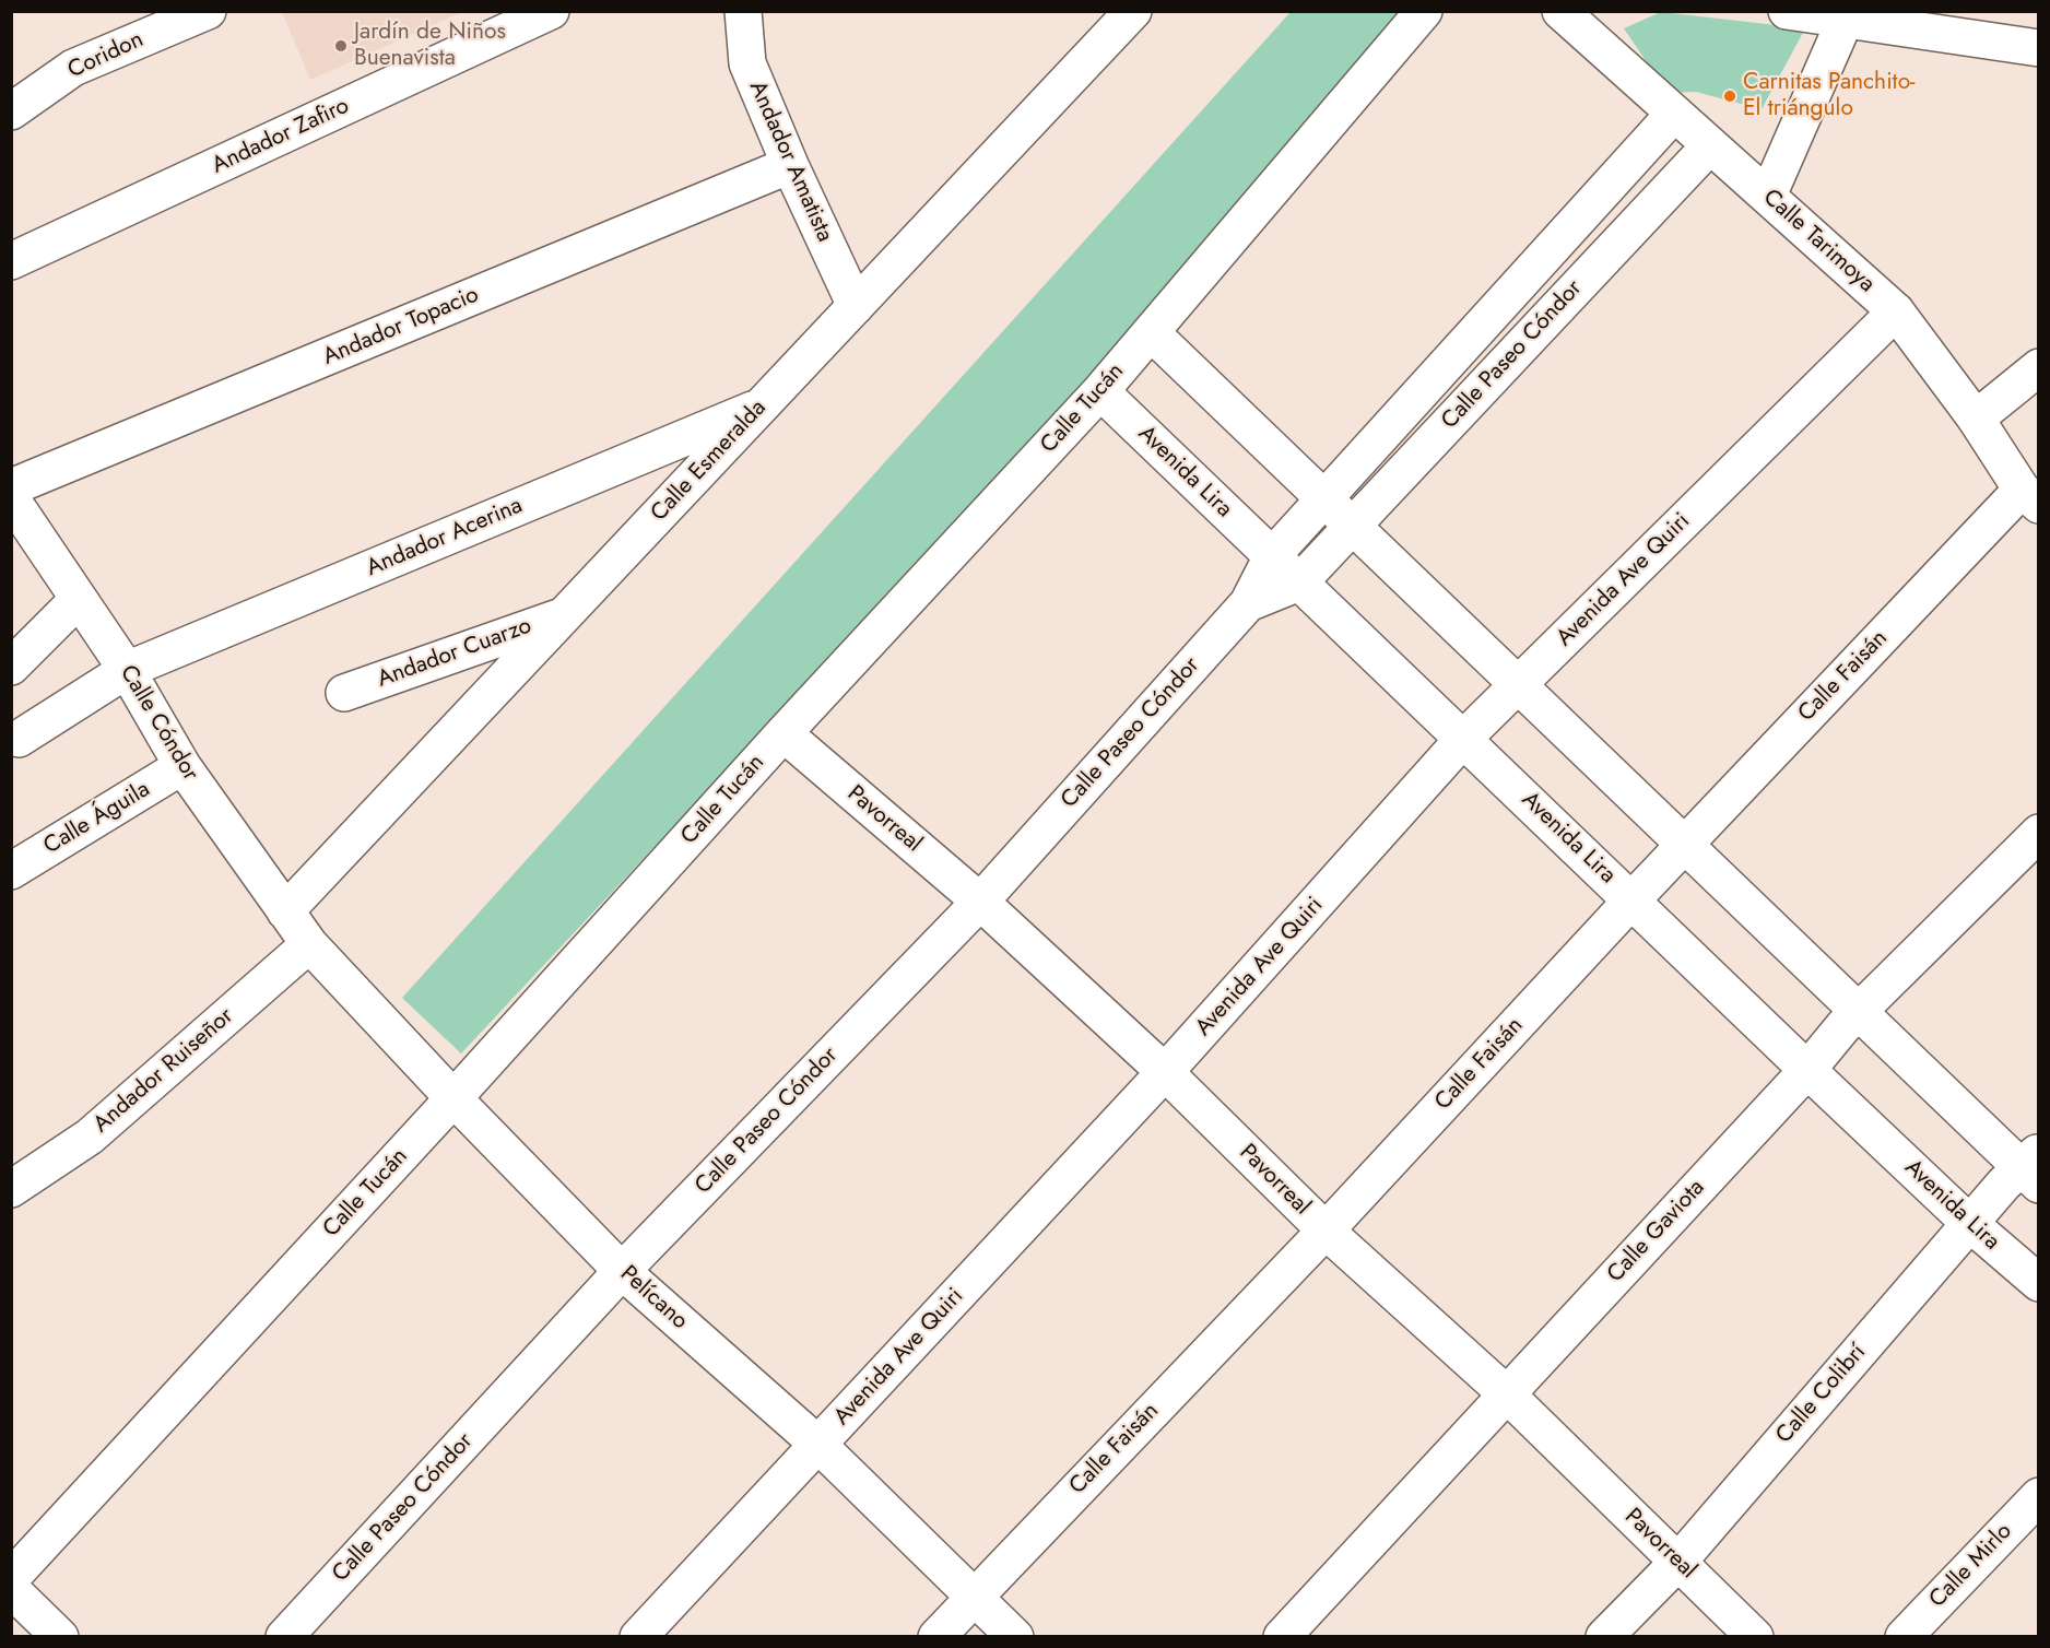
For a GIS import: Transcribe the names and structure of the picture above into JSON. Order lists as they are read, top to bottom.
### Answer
{
  "streets": {
    "street": [
      "Coridon",
      "Andador Zafiro",
      "Andador Amatista",
      "Calle Tarimoya",
      "Andador Topacio",
      "Calle Paseo Cóndor",
      "Calle Tucán",
      "Calle Esmeralda",
      "Avenida Lira",
      "Andador Acerina",
      "Avenida Ave Quiri",
      "Andador Cuarzo",
      "Calle Faisán",
      "Calle Cóndor",
      "Calle Águila",
      "Pavorreal",
      "Andador Ruiseñor",
      "Calle Gaviota",
      "Pelícano",
      "Calle Colibrí",
      "Calle Mirlo"
    ]
  },
  "crossings": [
    ["Andador Amatista", "Andador Topacio"],
    ["Andador Amatista", "Calle Esmeralda"],
    ["Calle Tarimoya", "Calle Paseo Cóndor"],
    ["Calle Tarimoya", "Avenida Ave Quiri"],
    ["Calle Tarimoya", "Calle Faisán"],
    ["Calle Paseo Cóndor", "Avenida Lira"],
    ["Calle Paseo Cóndor", "Pavorreal"],
    ["Calle Paseo Cóndor", "Pelícano"],
    ["Calle Tucán", "Avenida Lira"],
    ["Calle Tucán", "Pavorreal"],
    ["Calle Tucán", "Pelícano"],
    ["Calle Esmeralda", "Andador Acerina"],
    ["Calle Esmeralda", "Andador Cuarzo"],
    ["Calle Esmeralda", "Calle Cóndor"],
    ["Avenida Lira", "Avenida Ave Quiri"],
    ["Avenida Lira", "Calle Faisán"],
    ["Avenida Lira", "Calle Gaviota"],
    ["Avenida Lira", "Calle Colibrí"],
    ["Andador Acerina", "Calle Cóndor"],
    ["Avenida Ave Quiri", "Pavorreal"],
    ["Avenida Ave Quiri", "Pelícano"],
    ["Calle Faisán", "Pavorreal"],
    ["Calle Faisán", "Pelícano"],
    ["Calle Cóndor", "Calle Águila"],
    ["Calle Cóndor", "Andador Ruiseñor"],
    ["Calle Cóndor", "Pelícano"],
    ["Pavorreal", "Calle Gaviota"],
    ["Pavorreal", "Calle Colibrí"],
    ["Andador Ruiseñor", "Pelícano"]
  ],
  "places": ["Jardín de Niños Buenavista", "Carnitas Panchito- El triángulo"]
}
